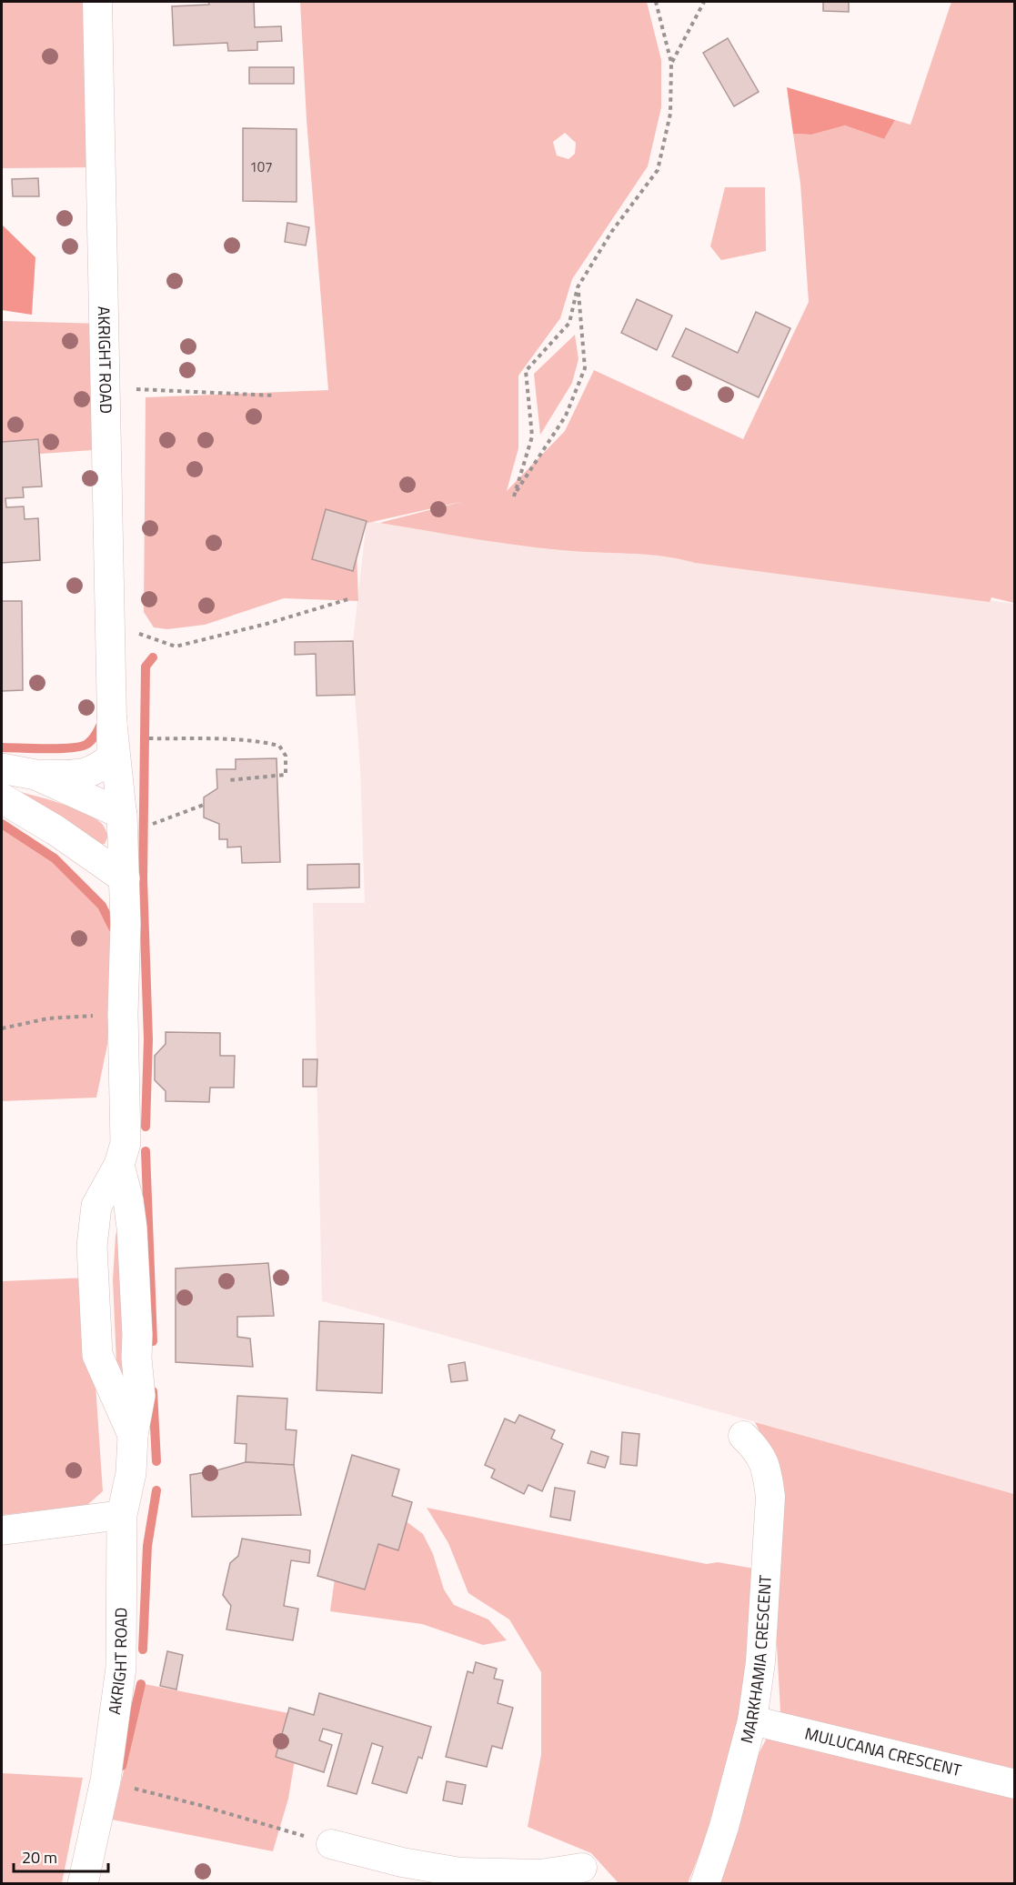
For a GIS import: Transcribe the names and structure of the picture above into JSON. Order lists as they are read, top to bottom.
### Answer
{
  "streets": {
    "street": ["AKRIGHT ROAD", "MARKHAMIA CRESCENT", "MULUCANA CRESCENT"]
  },
  "crossings": [
    ["MARKHAMIA CRESCENT", "MULUCANA CRESCENT"]
  ],
  "house_numbers": ["107"],
  "scale_bar": "20 m"
}
